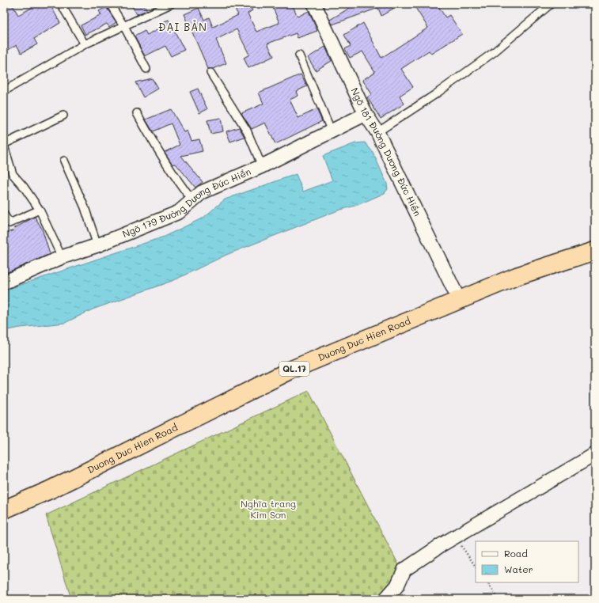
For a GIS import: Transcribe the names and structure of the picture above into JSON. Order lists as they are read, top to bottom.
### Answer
{
  "streets": {
    "highway": ["Duong Duc Hien Road", "QL.17"],
    "street": ["Ngõ 181 Đường Dương Đức Hiền", "Ngõ 179 Đường Dương Đức Hiền"]
  },
  "crossings": [
    ["Ngõ 181 Đường Dương Đức Hiền", "Ngõ 179 Đường Dương Đức Hiền"],
    ["Ngõ 181 Đường Dương Đức Hiền", "Duong Duc Hien Road"]
  ],
  "districts": ["ĐẠI BẢN"],
  "parks": ["Nghĩa trang Kim Sơn"],
  "legend": ["Road", "Water"]
}
